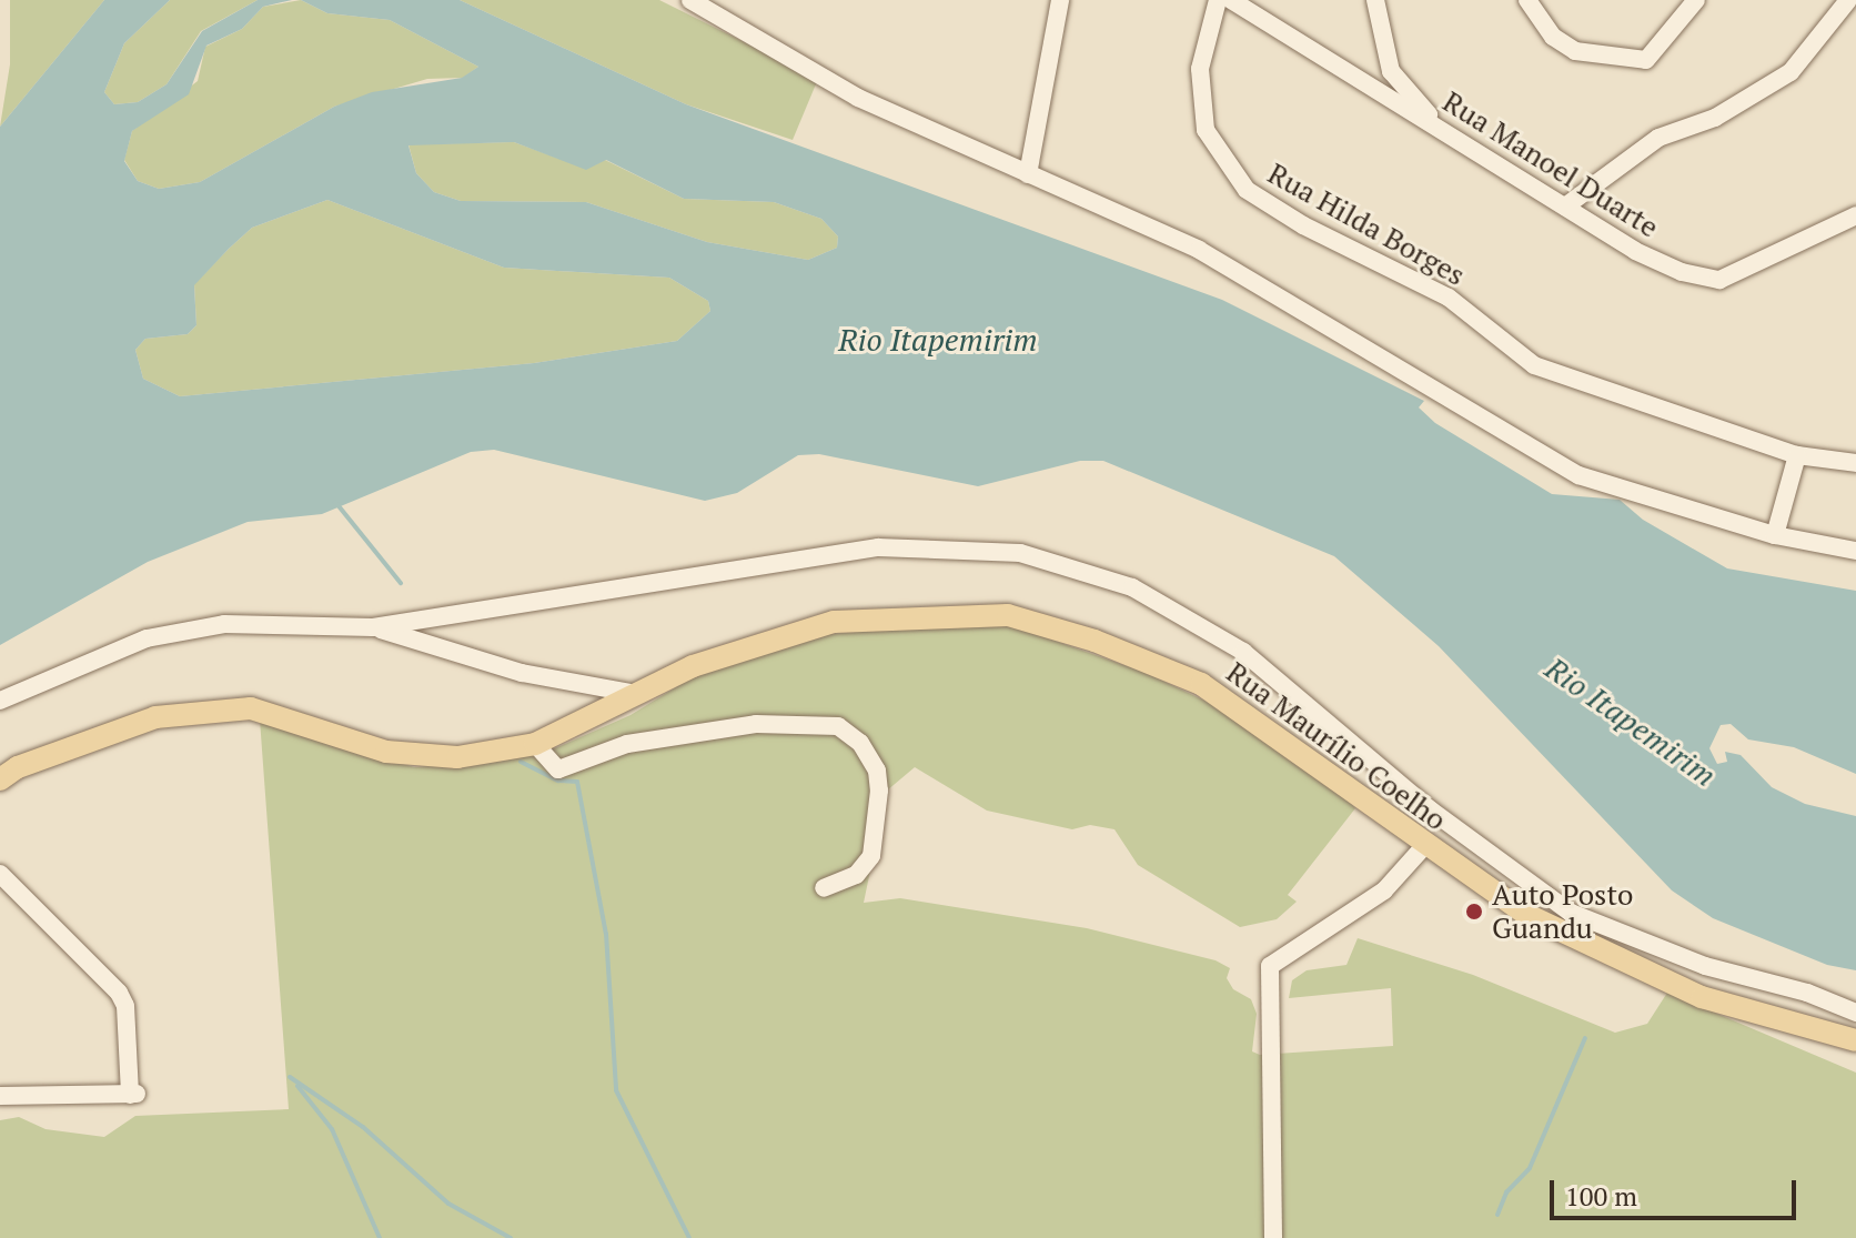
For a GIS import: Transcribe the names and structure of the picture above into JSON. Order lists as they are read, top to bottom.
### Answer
{
  "streets": {
    "main road": ["Rua Maurílio Coelho"],
    "street": ["Rua Manoel Duarte", "Rua Hilda Borges"]
  },
  "water": ["Rio Itapemirim"],
  "places": ["Auto Posto Guandu"],
  "scale_bar": "100 m"
}
